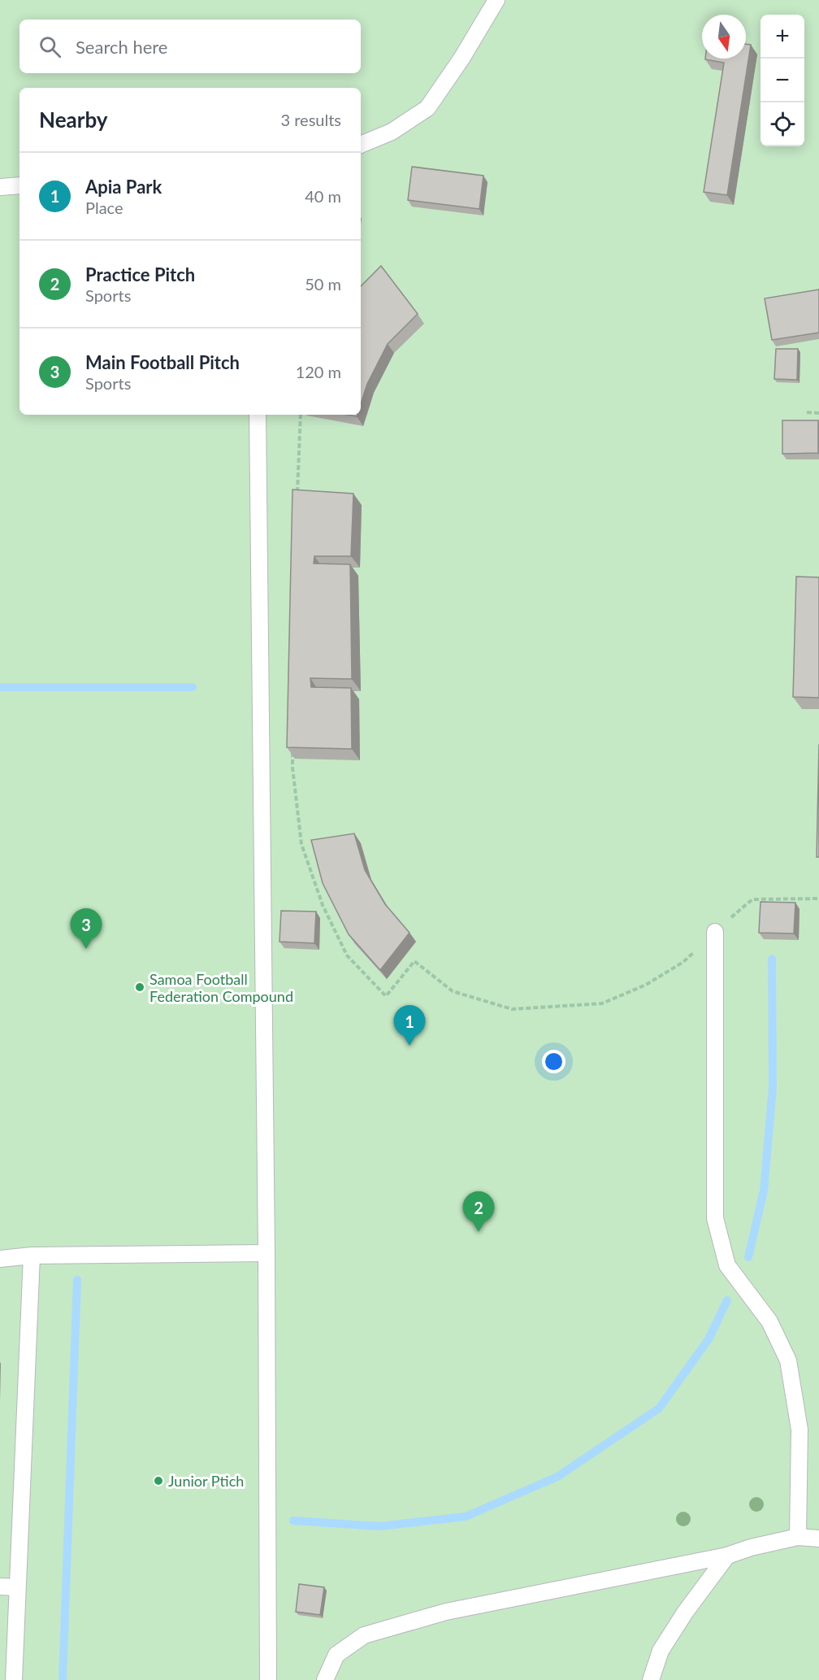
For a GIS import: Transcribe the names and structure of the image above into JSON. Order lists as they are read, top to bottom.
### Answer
{
  "places": ["Samoa Football Federation Compound", "Junior Ptich"],
  "north": "bottom",
  "page": {
    "map_buttons": ["+", "−"],
    "search": "Search here",
    "heading": ["Nearby", "3 results"],
    "list": [
      {
        "mark": "1",
        "name": "Apia Park",
        "note": "Place",
        "value": "40 m"
      },
      {
        "mark": "2",
        "name": "Practice Pitch",
        "note": "Sports",
        "value": "50 m"
      },
      {
        "mark": "3",
        "name": "Main Football Pitch",
        "note": "Sports",
        "value": "120 m"
      }
    ],
    "pins": ["3", "1", "2"]
  }
}
